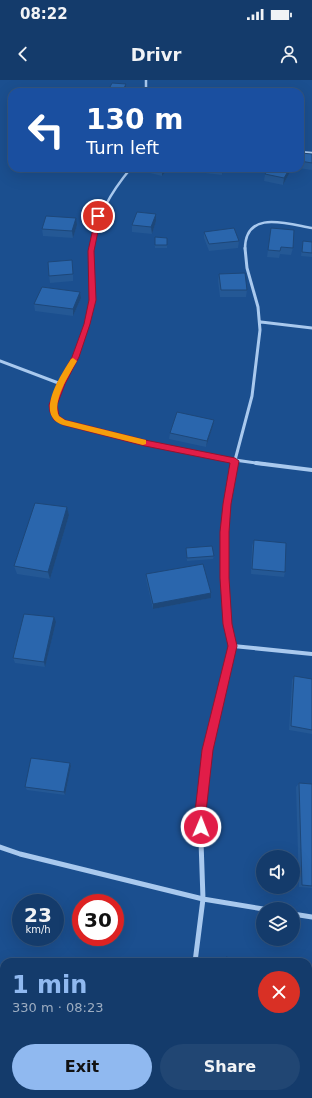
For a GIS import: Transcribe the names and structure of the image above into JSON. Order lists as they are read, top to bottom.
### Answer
{
  "page": {
    "status": "08:22",
    "header": "Drivr",
    "turn": ["130 m", "Turn left"],
    "speed": "23 km/h",
    "limit": "30",
    "heading": ["1 min", "330 m · 08:23"],
    "buttons": ["Exit", "Share"]
  }
}
